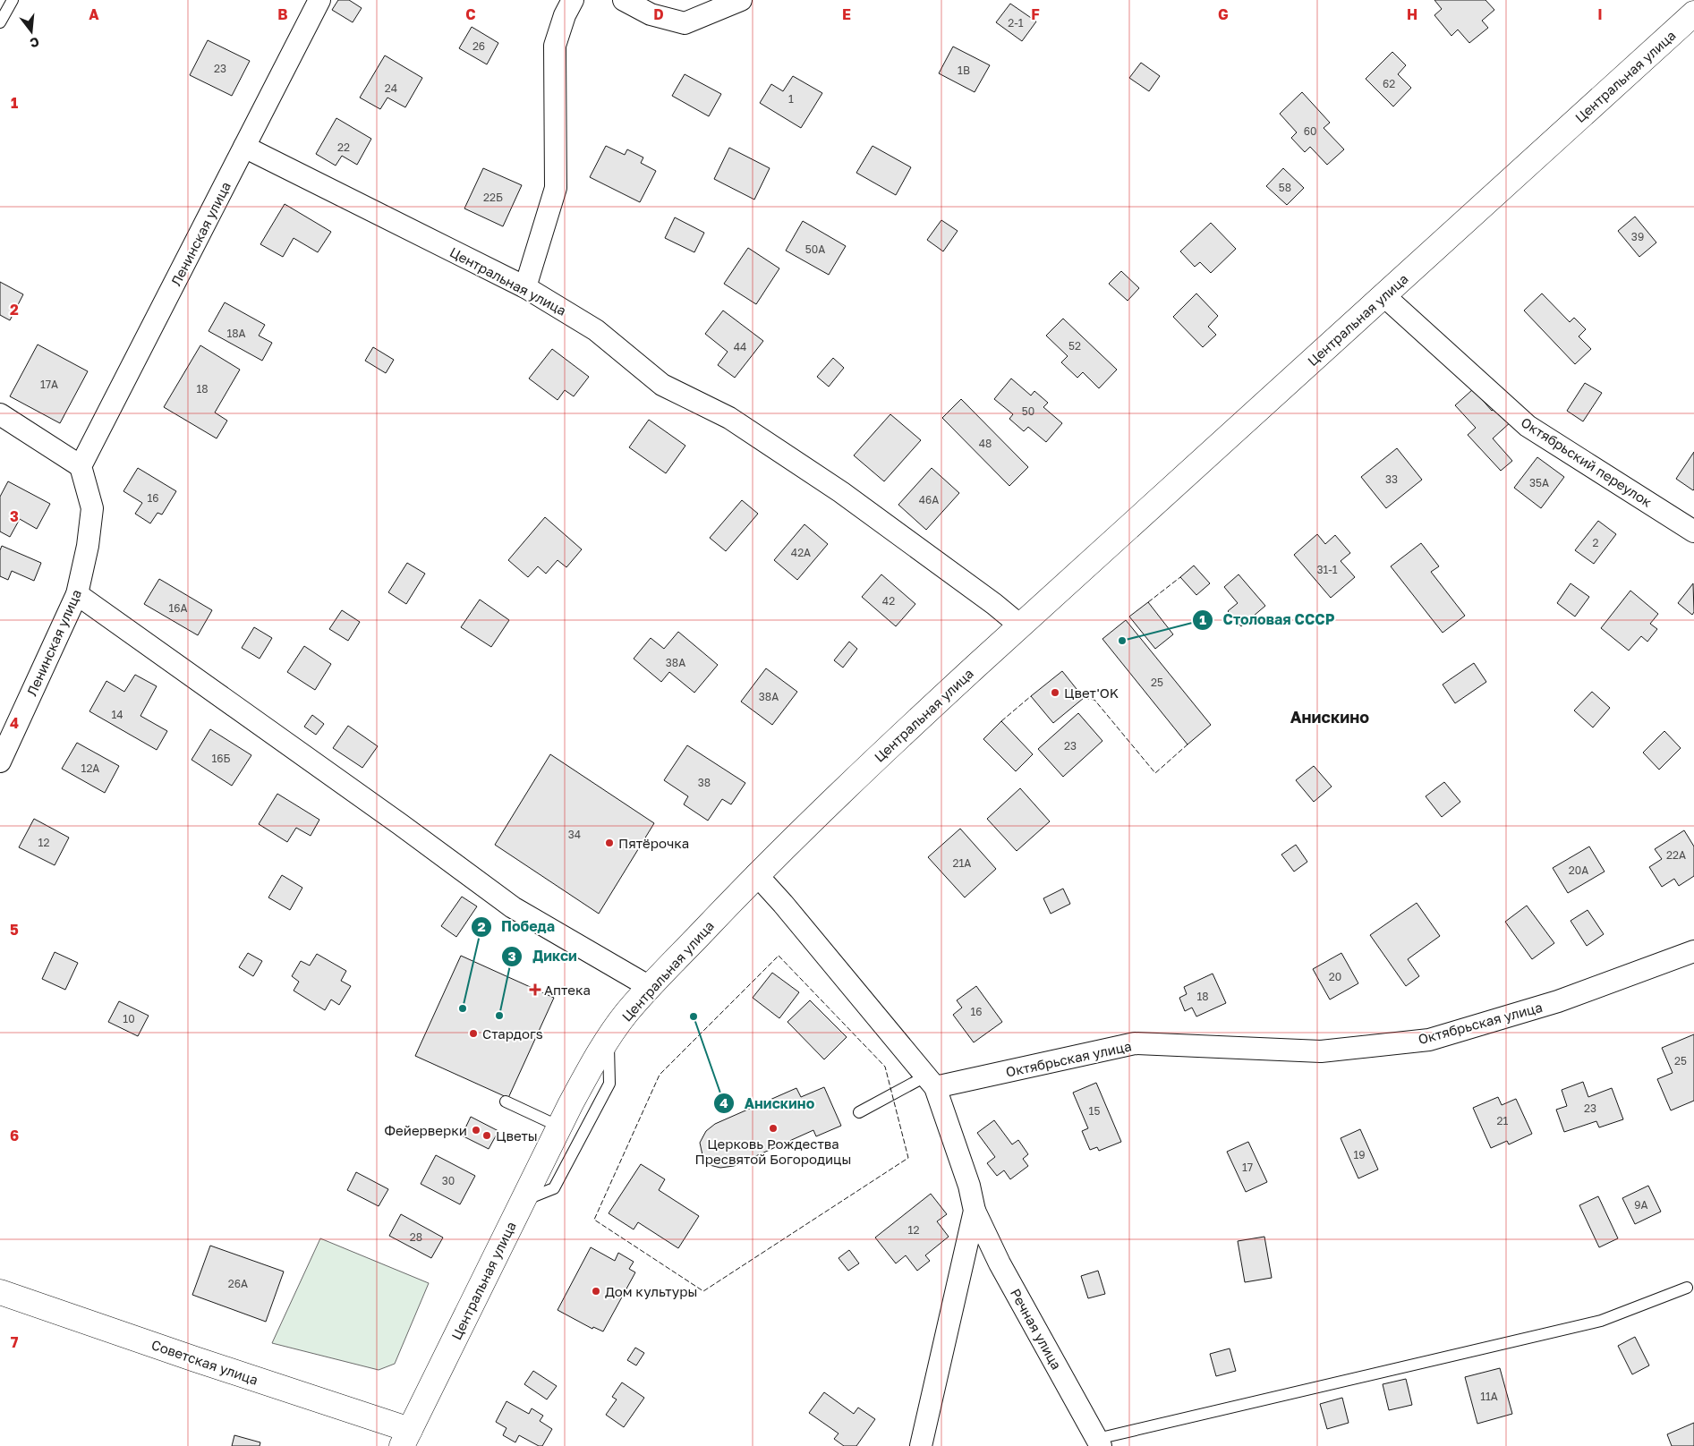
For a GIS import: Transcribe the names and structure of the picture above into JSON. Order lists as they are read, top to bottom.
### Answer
{
  "streets": {
    "main road": ["Центральная улица", "Советская улица"],
    "street": [
      "Ленинская улица",
      "Октябрьский переулок",
      "Октябрьская улица",
      "Речная улица"
    ]
  },
  "crossings": [
    ["Центральная улица", "Ленинская улица"],
    ["Центральная улица", "Октябрьский переулок"],
    ["Центральная улица", "Советская улица"]
  ],
  "districts": ["Анискино"],
  "places": {
    "other": [
      "Столовая СССР",
      "Цвет'OK",
      "Пятёрочка",
      "Победа",
      "Дикси",
      "Анискино",
      "Стардогs",
      "Церковь Рождества Пресвятой Богородицы",
      "Фейерверки",
      "Цветы",
      "Дом культуры"
    ],
    "health": ["Аптека"]
  },
  "house_numbers": [
    "2-1",
    "26",
    "23",
    "1В",
    "62",
    "24",
    "1",
    "60",
    "22",
    "58",
    "22Б",
    "39",
    "50А",
    "18А",
    "52",
    "44",
    "17А",
    "18",
    "50",
    "48",
    "33",
    "35А",
    "16",
    "46А",
    "2",
    "42А",
    "31-1",
    "42",
    "16А",
    "38А",
    "25",
    "38А",
    "14",
    "23",
    "16Б",
    "12А",
    "38",
    "34",
    "12",
    "22А",
    "21А",
    "20А",
    "20",
    "18",
    "16",
    "10",
    "25",
    "23",
    "15",
    "21",
    "19",
    "17",
    "30",
    "9А",
    "12",
    "28",
    "26А",
    "11А"
  ],
  "north": "bottom",
  "grid": {
    "columns": [
      "A",
      "B",
      "C",
      "D",
      "E",
      "F",
      "G",
      "H",
      "I"
    ],
    "rows": [
      "1",
      "2",
      "3",
      "4",
      "5",
      "6",
      "7"
    ]
  }
}
